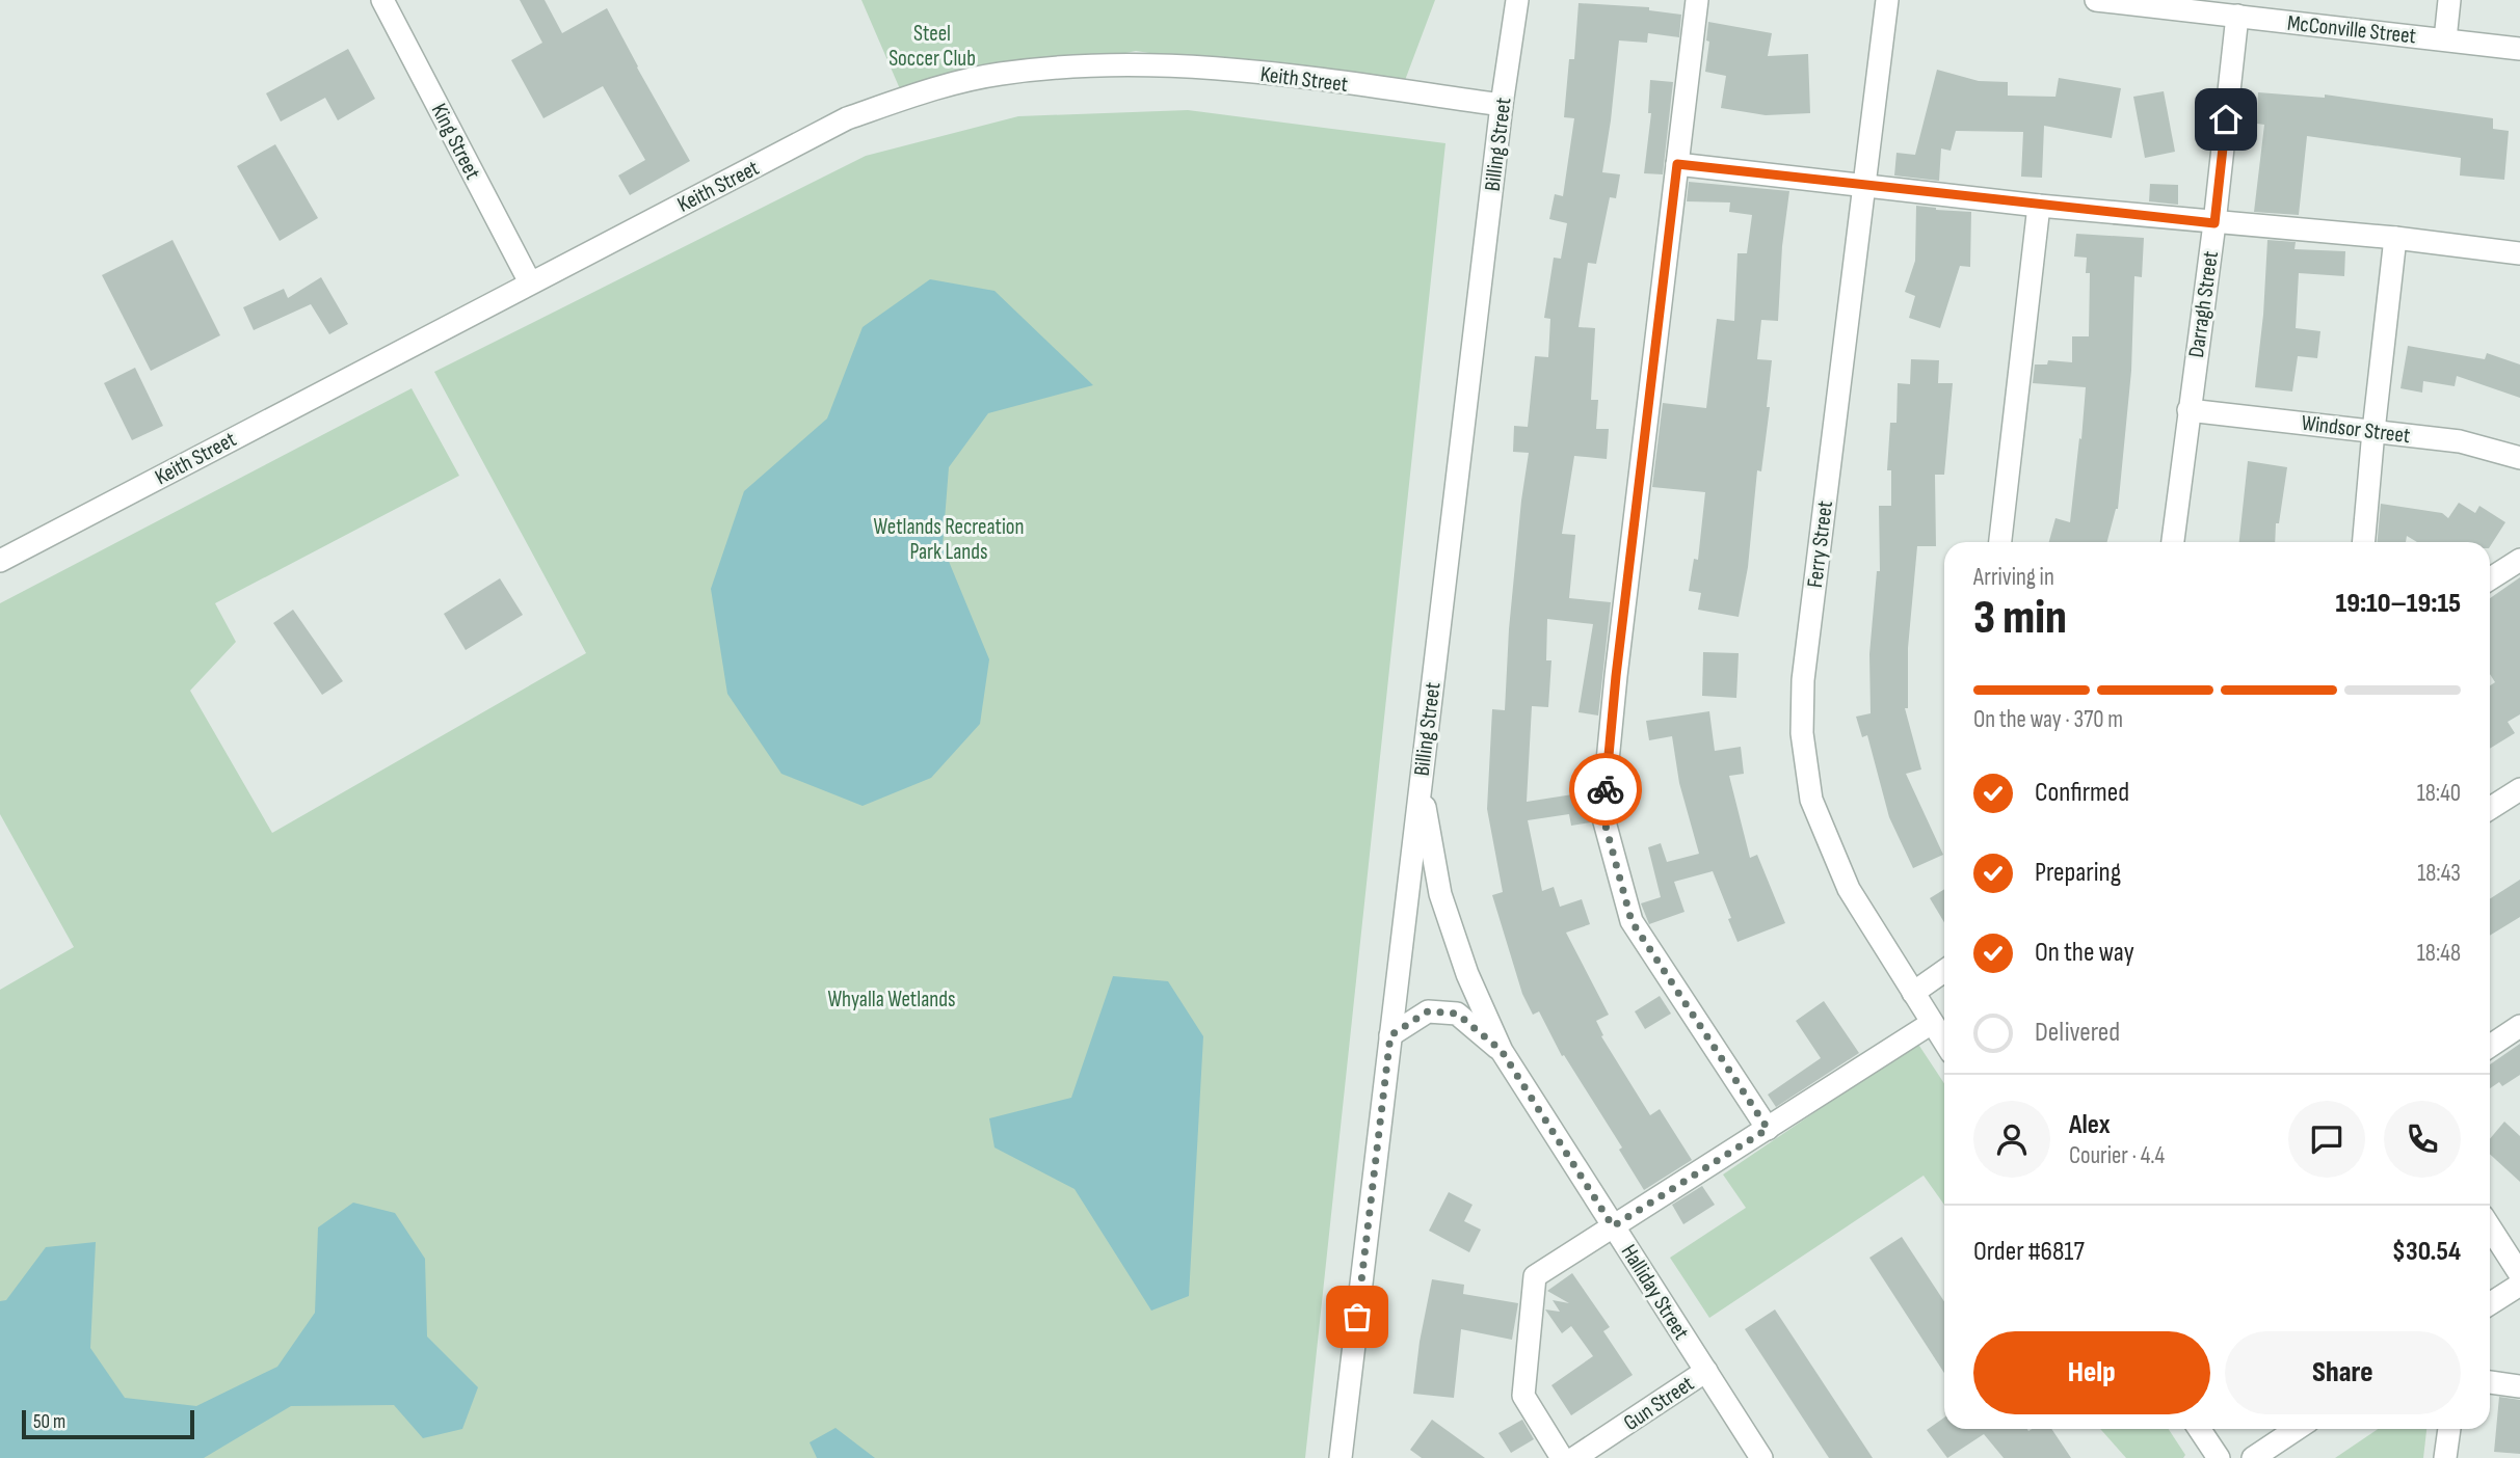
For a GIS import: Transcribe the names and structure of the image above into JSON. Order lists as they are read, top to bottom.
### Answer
{
  "streets": {
    "street": [
      "McConville Street",
      "Keith Street",
      "King Street",
      "Billing Street",
      "Darragh Street",
      "Windsor Street",
      "Ferry Street",
      "Halliday Street",
      "Gun Street"
    ]
  },
  "crossings": [
    ["McConville Street", "Darragh Street"],
    ["Keith Street", "King Street"],
    ["Keith Street", "Billing Street"],
    ["Billing Street", "Halliday Street"],
    ["Darragh Street", "Windsor Street"],
    ["Halliday Street", "Gun Street"]
  ],
  "parks": ["Steel Soccer Club", "Wetlands Recreation Park Lands", "Whyalla Wetlands"],
  "scale_bar": "50 m",
  "page": {
    "heading": ["3 min", "Arriving in", "19:10–19:15"],
    "panel": [
      "Alex",
      "Courier · 4.4",
      "Order #6817",
      "$30.54"
    ],
    "bar": "On the way · 370 m",
    "list": [
      ["Confirmed", "18:40"],
      ["Preparing", "18:43"],
      ["On the way", "18:48"],
      "Delivered"
    ],
    "buttons": ["Help", "Share"],
    "scale": "50 m"
  }
}
